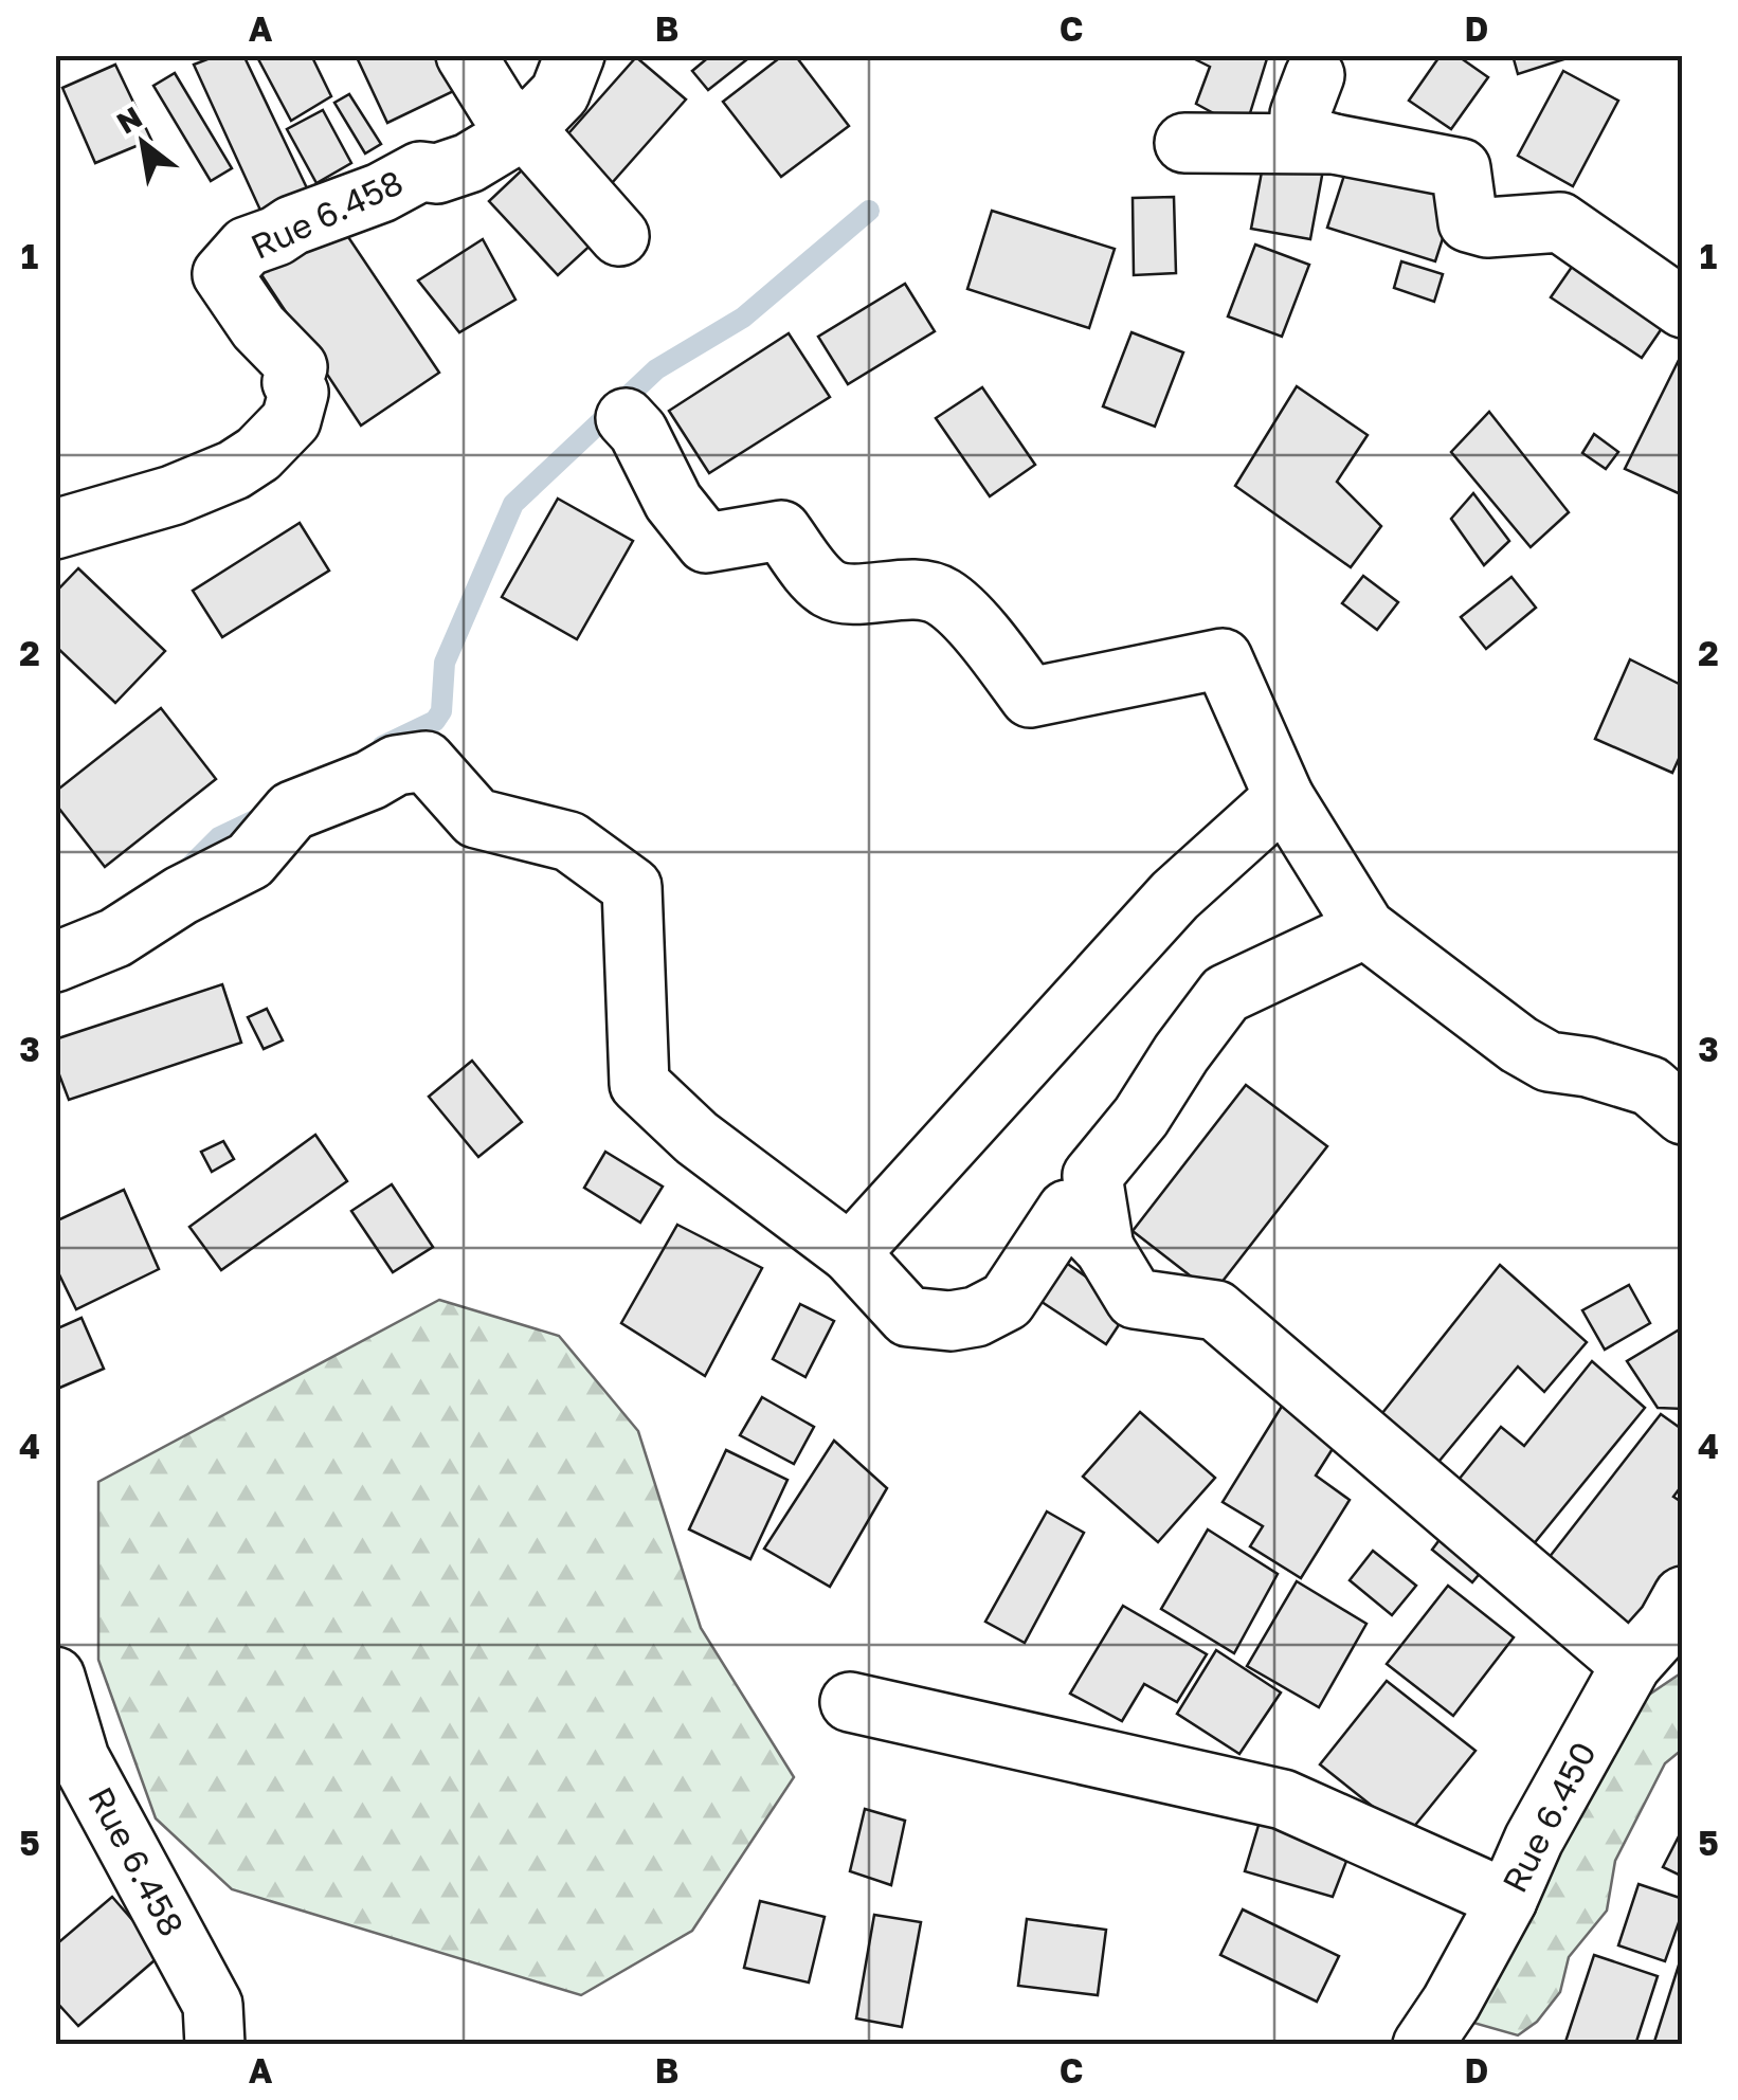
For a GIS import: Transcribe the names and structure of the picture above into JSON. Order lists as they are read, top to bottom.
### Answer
{
  "streets": {
    "street": ["Rue 6.458", "Rue 6.450"]
  },
  "north": "top left",
  "grid": {
    "columns": [
      "A",
      "B",
      "C",
      "D"
    ],
    "rows": [
      "1",
      "2",
      "3",
      "4",
      "5"
    ]
  }
}
